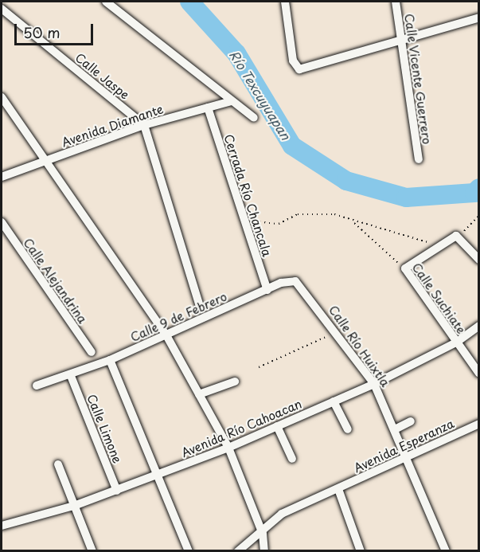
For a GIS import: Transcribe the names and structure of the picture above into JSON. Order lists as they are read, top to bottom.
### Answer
{
  "streets": {
    "street": [
      "Calle Jaspe",
      "Calle Vicente Guerrero",
      "Avenida Diamante",
      "Cerrada Río Chancala",
      "Calle Alejandrina",
      "Calle Suchiate",
      "Calle 9 de Febrero",
      "Calle Río Huixtla",
      "Avenida Río Cahoacan",
      "Calle Limone",
      "Avenida Esperanza"
    ]
  },
  "crossings": [
    ["Calle Jaspe", "Avenida Diamante"],
    ["Avenida Diamante", "Cerrada Río Chancala"],
    ["Cerrada Río Chancala", "Calle 9 de Febrero"],
    ["Calle Suchiate", "Avenida Río Cahoacan"],
    ["Calle 9 de Febrero", "Calle Río Huixtla"],
    ["Calle 9 de Febrero", "Calle Limone"],
    ["Calle Río Huixtla", "Avenida Río Cahoacan"],
    ["Calle Río Huixtla", "Avenida Esperanza"],
    ["Avenida Río Cahoacan", "Calle Limone"]
  ],
  "water": ["Río Texcuyuapan"],
  "scale_bar": "50 m"
}
